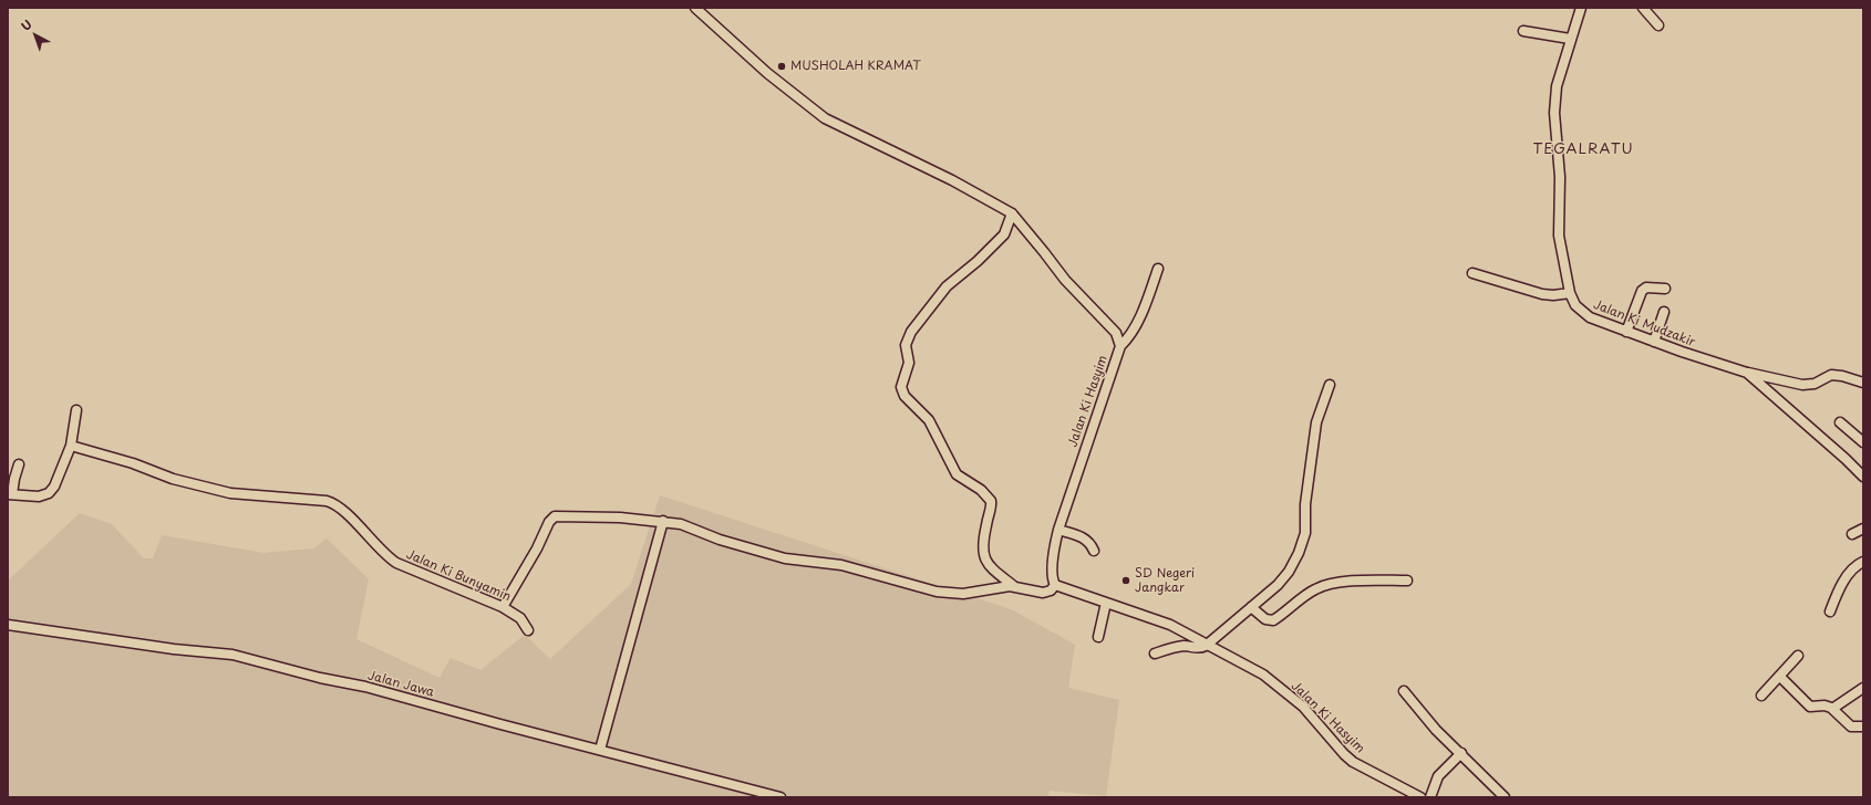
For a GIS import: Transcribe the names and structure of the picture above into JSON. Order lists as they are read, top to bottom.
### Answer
{
  "streets": {
    "street": [
      "Jalan Ki Mudzakir",
      "Jalan Ki Hasyim",
      "Jalan Ki Bunyamin",
      "Jalan Jawa"
    ]
  },
  "districts": ["TEGALRATU"],
  "places": ["MUSHOLAH KRAMAT", "SD Negeri Jangkar"],
  "north": "top left"
}
